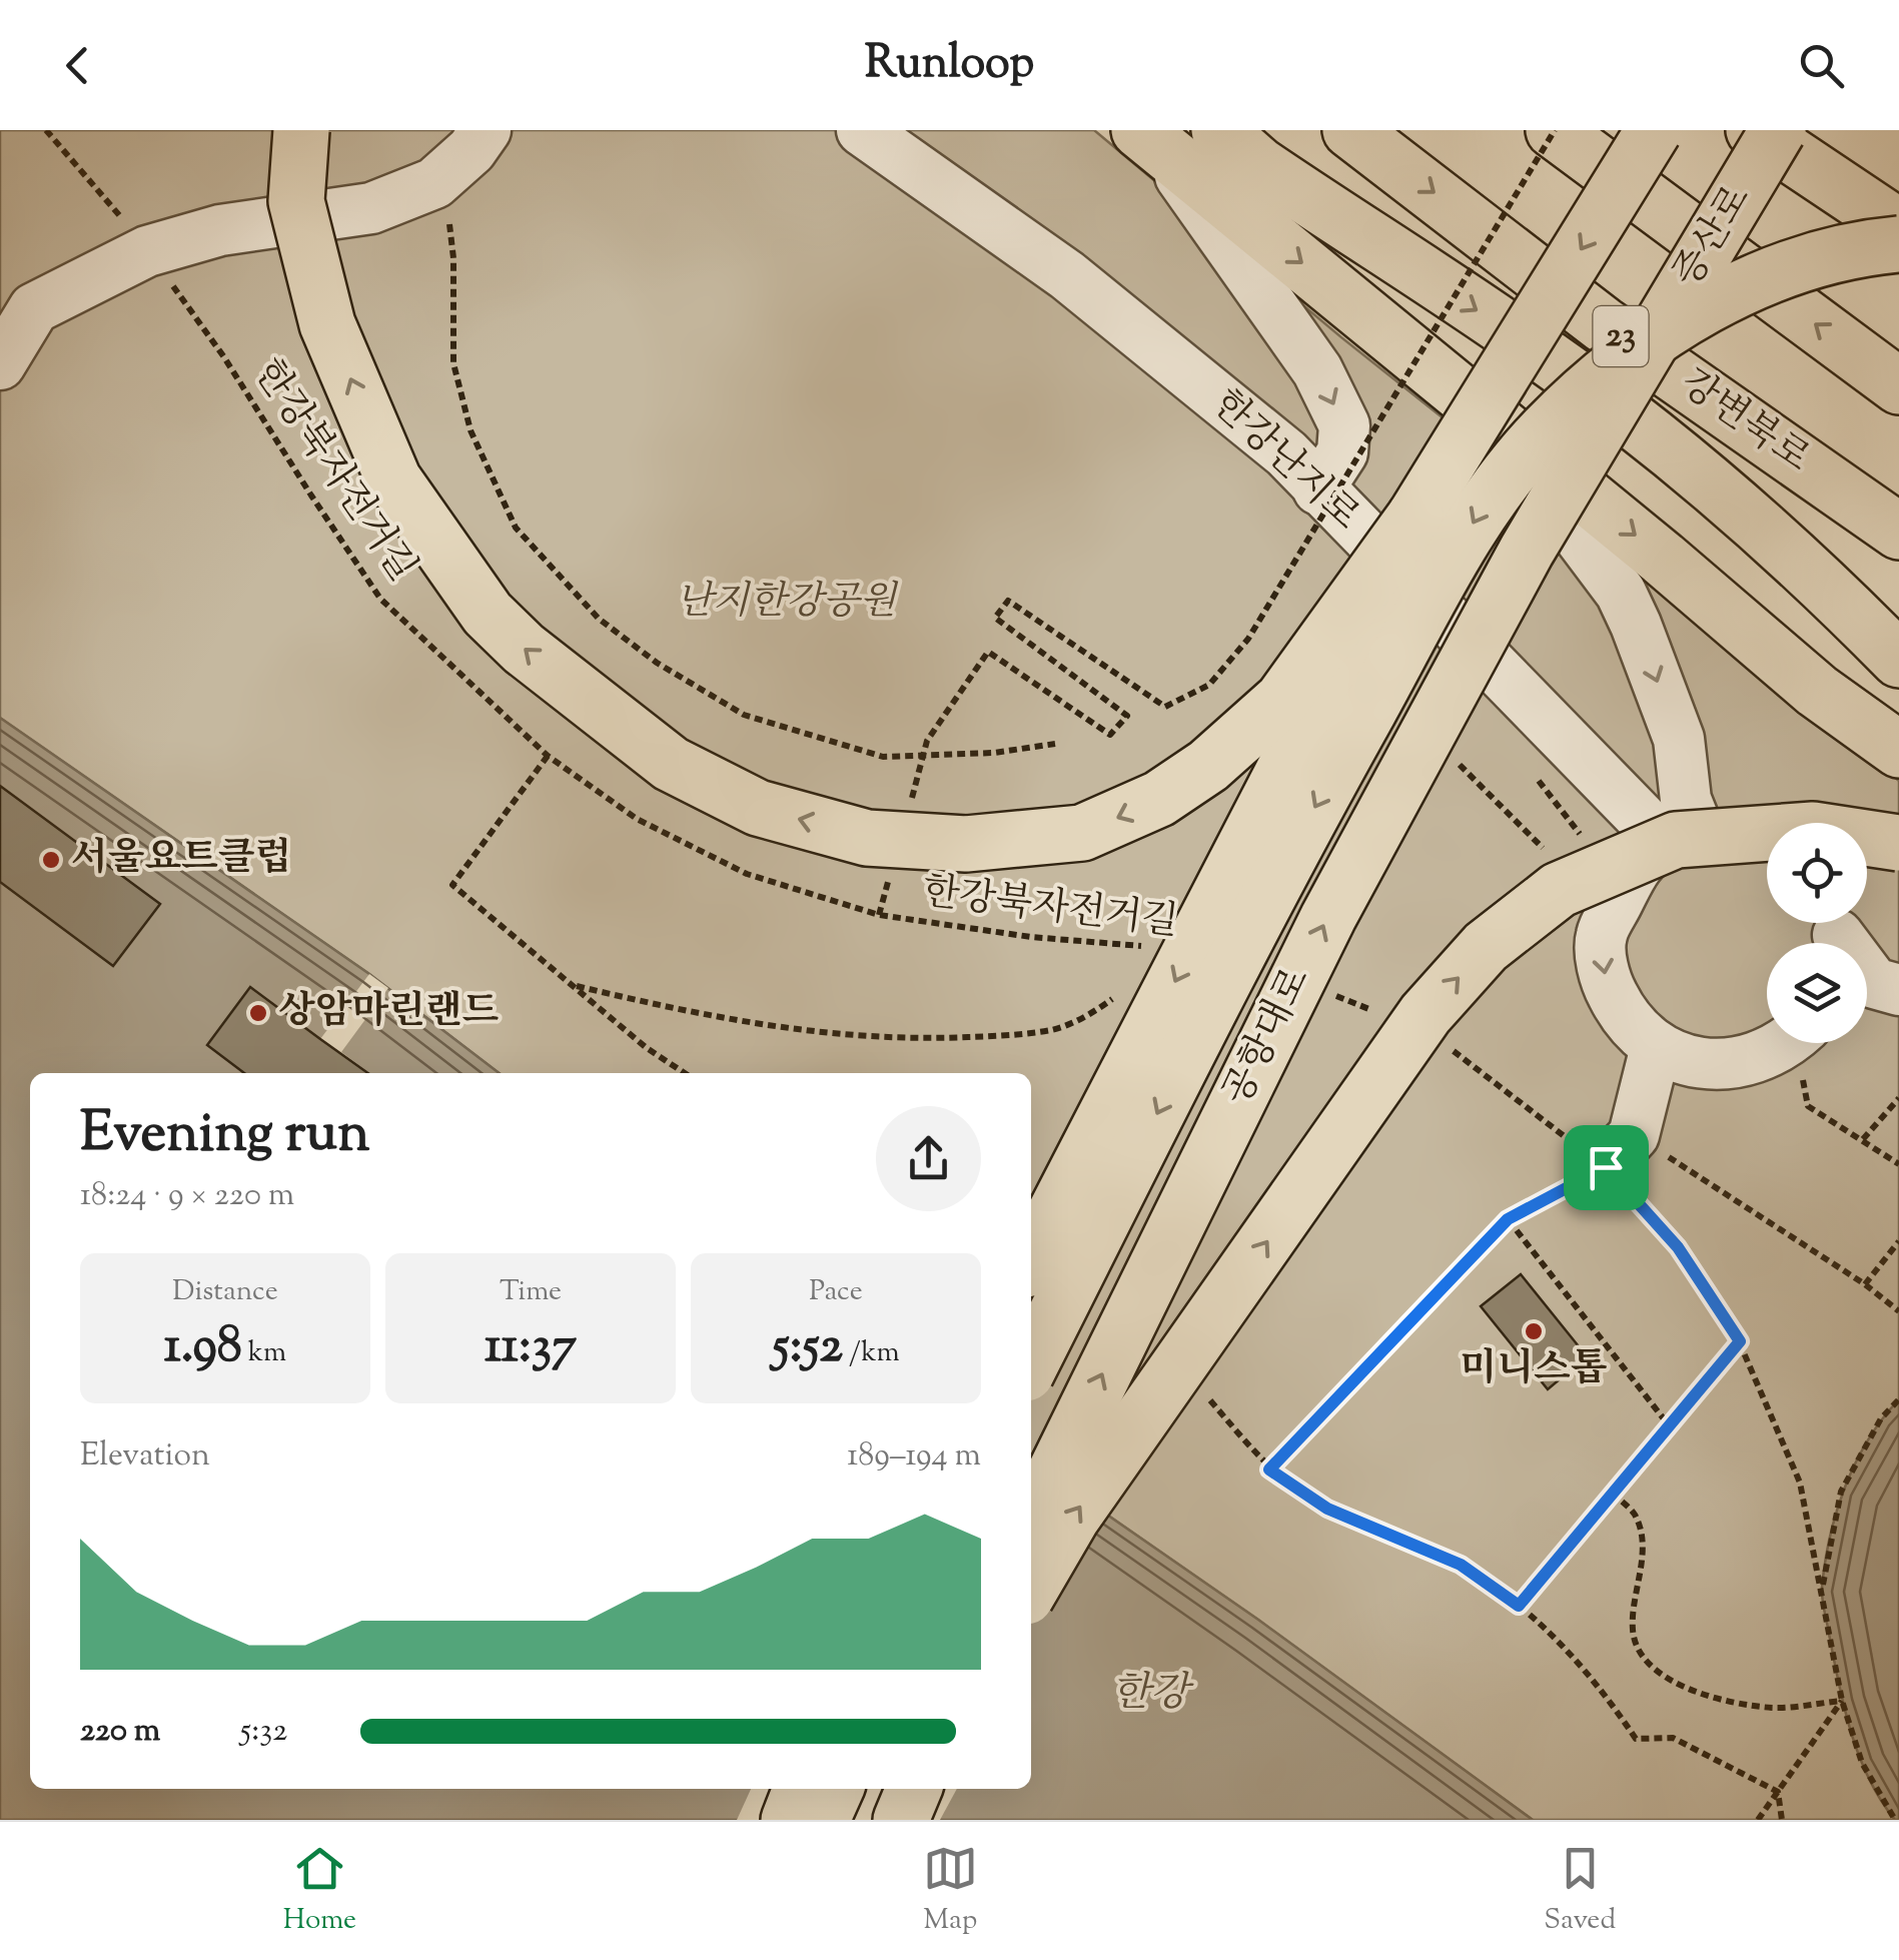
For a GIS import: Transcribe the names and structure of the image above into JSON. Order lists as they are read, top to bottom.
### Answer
{
  "streets": {
    "main road": [
      "증산로",
      "23",
      "강변북로",
      "공항대로"
    ],
    "lane": ["한강난지로"],
    "path": ["한강북자전거길"]
  },
  "crossings": [
    ["증산로", "공항대로"]
  ],
  "water": ["한강"],
  "parks": ["난지한강공원"],
  "places": ["서울요트클럽", "상암마린랜드", "미니스톱"],
  "page": {
    "header": "Runloop",
    "heading": ["Evening run", "18:24 · 9 × 220 m"],
    "stats": [
      ["Distance", "1.98 km"],
      ["Time", "11:37"],
      ["Pace", "5:52 /km"]
    ],
    "chart": ["Elevation", "189–194 m"],
    "list": [
      {
        "name": "220 m",
        "note": "5:32"
      }
    ],
    "tabs": ["Home", "Map", "Saved"]
  }
}
